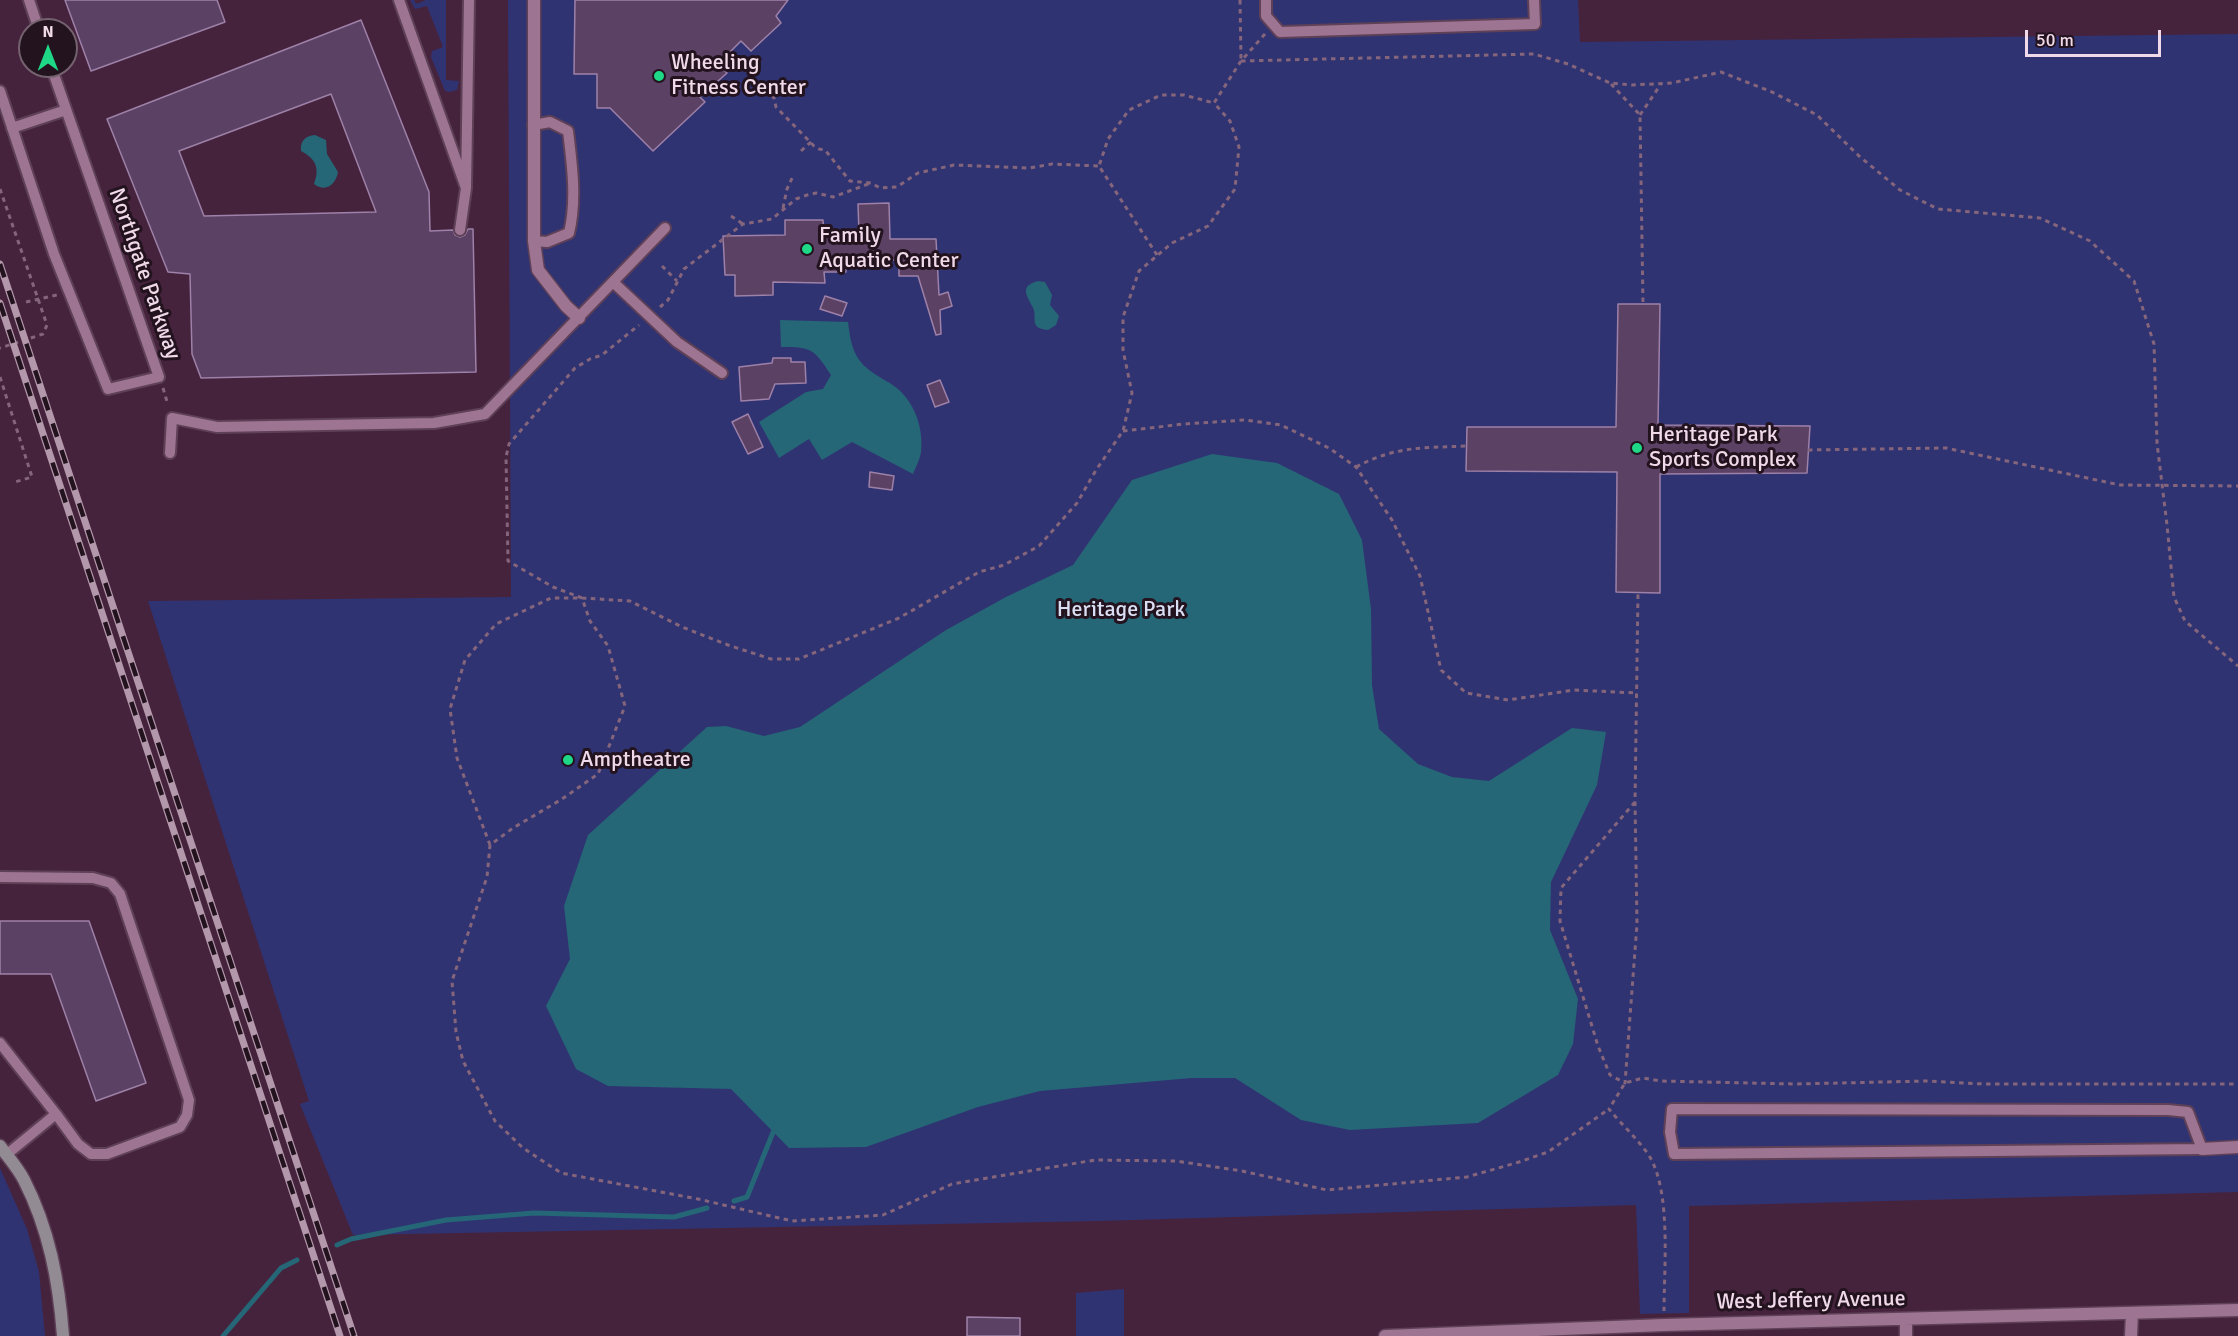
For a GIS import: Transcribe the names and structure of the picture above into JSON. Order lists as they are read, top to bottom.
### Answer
{
  "streets": {
    "street": ["West Jeffery Avenue"],
    "lane": ["Northgate Parkway"]
  },
  "parks": ["Heritage Park"],
  "places": [
    "Wheeling Fitness Center",
    "Family Aquatic Center",
    "Heritage Park Sports Complex",
    "Amptheatre"
  ],
  "scale_bar": "50 m",
  "north": "top"
}
